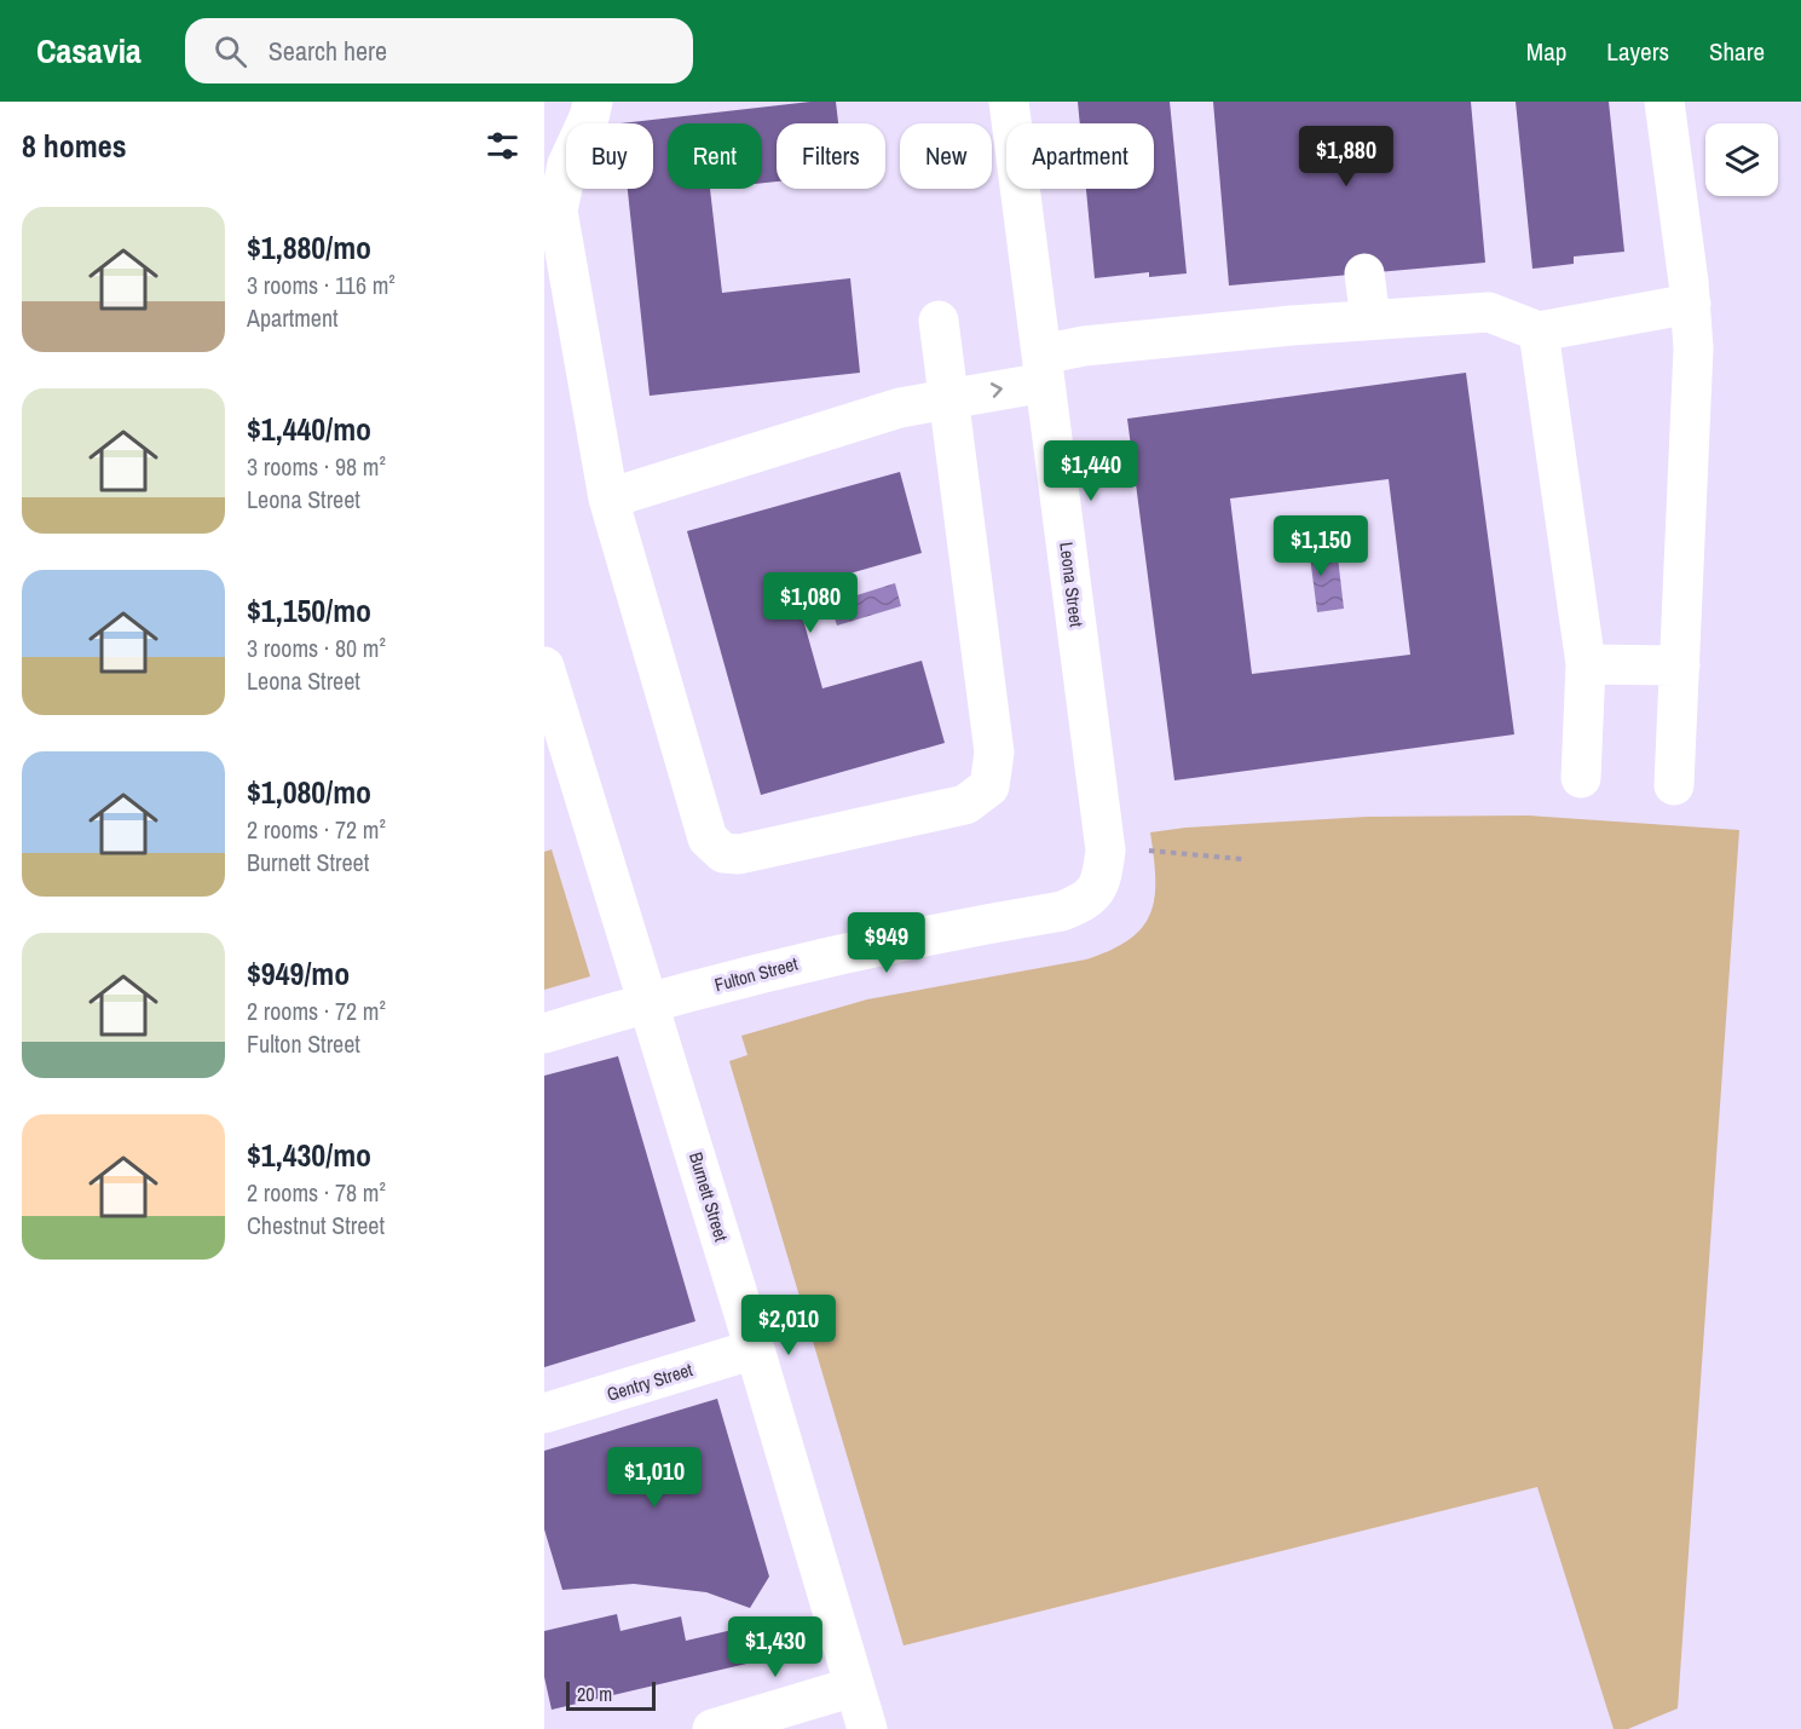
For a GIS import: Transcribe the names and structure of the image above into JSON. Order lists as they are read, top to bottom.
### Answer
{
  "streets": {
    "street": [
      "Leona Street",
      "Fulton Street",
      "Burnett Street",
      "Gentry Street"
    ]
  },
  "crossings": [
    ["Leona Street", "Fulton Street"],
    ["Fulton Street", "Burnett Street"],
    ["Burnett Street", "Gentry Street"]
  ],
  "scale_bar": "20 m",
  "page": {
    "header": "Casavia",
    "search": "Search here",
    "nav": ["Map", "Layers", "Share"],
    "heading": "8 homes",
    "chip": [
      "Buy",
      "Rent",
      "Filters",
      "New",
      "Apartment"
    ],
    "price": [
      "$1,880",
      "$1,440",
      "$1,150",
      "$1,080",
      "$949",
      "$2,010",
      "$1,010",
      "$1,430"
    ],
    "list": [
      {
        "name": "$1,880/mo",
        "note": "3 rooms · 116 m² · Apartment"
      },
      {
        "name": "$1,440/mo",
        "note": "3 rooms · 98 m² · Leona Street"
      },
      {
        "name": "$1,150/mo",
        "note": "3 rooms · 80 m² · Leona Street"
      },
      {
        "name": "$1,080/mo",
        "note": "2 rooms · 72 m² · Burnett Street"
      },
      {
        "name": "$949/mo",
        "note": "2 rooms · 72 m² · Fulton Street"
      },
      {
        "name": "$1,430/mo",
        "note": "2 rooms · 78 m² · Chestnut Street"
      }
    ],
    "scale": "20 m"
  }
}
